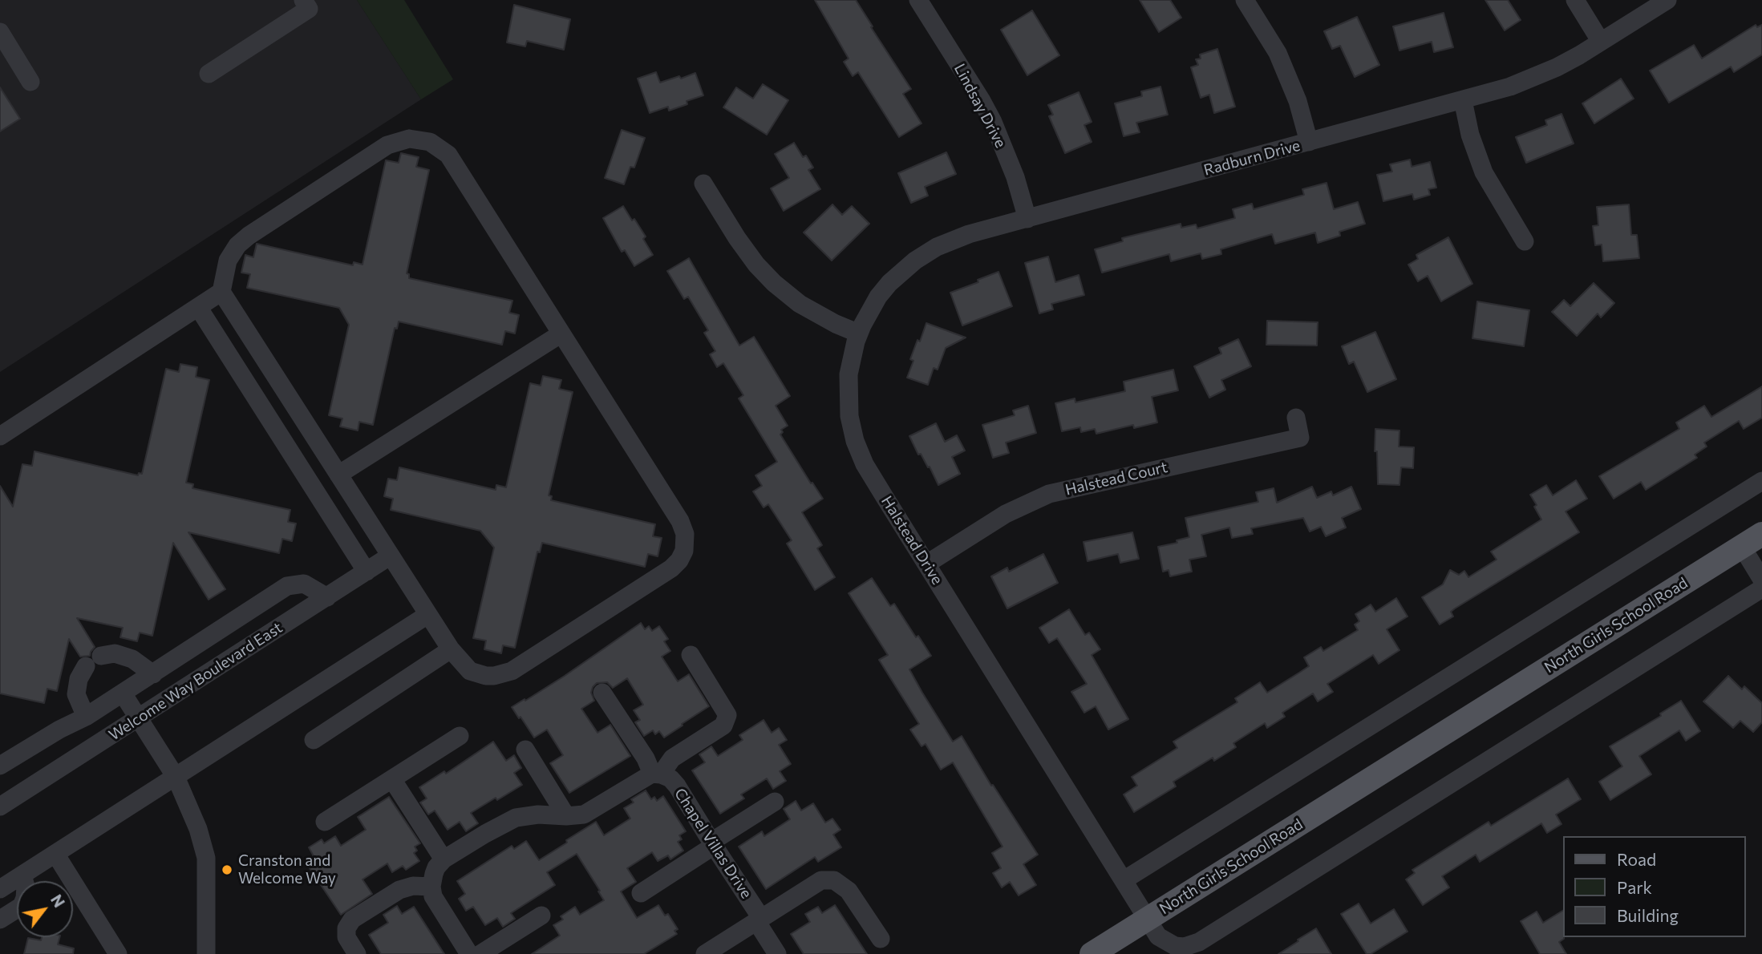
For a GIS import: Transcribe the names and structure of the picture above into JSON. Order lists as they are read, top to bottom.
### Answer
{
  "streets": {
    "main road": ["North Girls School Road"],
    "street": [
      "Lindsay Drive",
      "Radburn Drive",
      "Halstead Court",
      "Halstead Drive",
      "Welcome Way Boulevard East",
      "Chapel Villas Drive"
    ]
  },
  "crossings": [
    ["Lindsay Drive", "Radburn Drive"],
    ["Radburn Drive", "Halstead Drive"],
    ["Halstead Court", "Halstead Drive"],
    ["Halstead Drive", "North Girls School Road"]
  ],
  "places": ["Cranston and Welcome Way"],
  "legend": ["Road", "Park", "Building"],
  "north": "top right"
}
